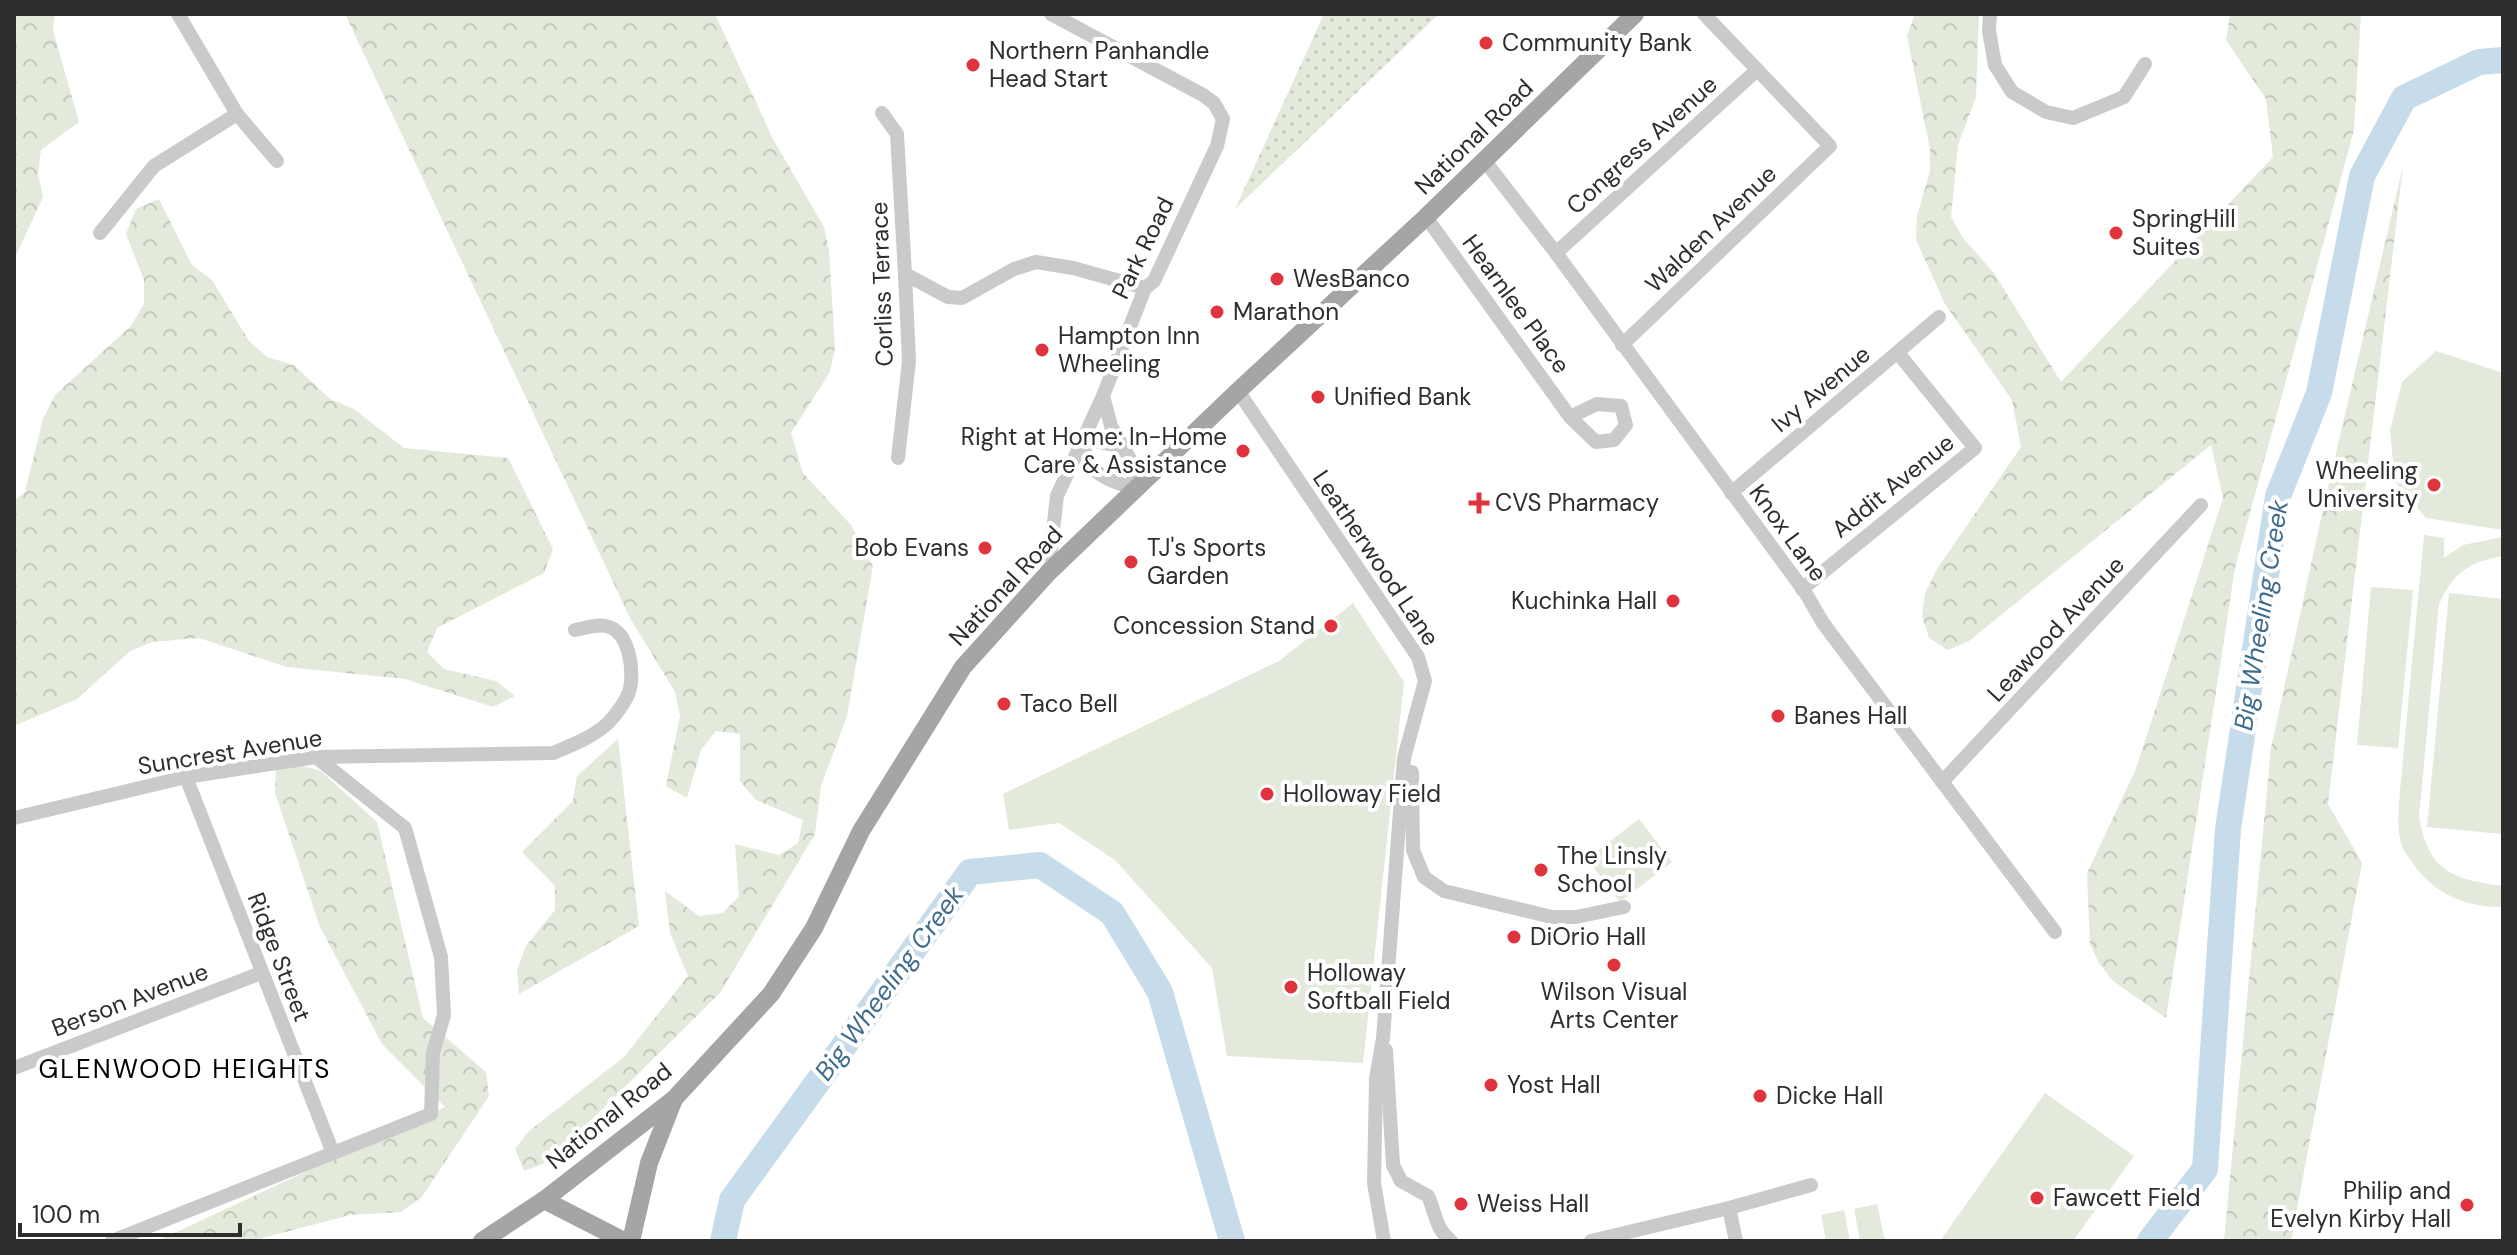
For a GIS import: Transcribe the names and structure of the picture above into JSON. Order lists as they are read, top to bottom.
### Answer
{
  "streets": {
    "main road": ["National Road"],
    "street": [
      "Congress Avenue",
      "Walden Avenue",
      "Park Road",
      "Corliss Terrace",
      "Hearnlee Place",
      "Ivy Avenue",
      "Addit Avenue",
      "Knox Lane",
      "Leatherwood Lane",
      "Leawood Avenue",
      "Suncrest Avenue",
      "Ridge Street",
      "Berson Avenue"
    ]
  },
  "crossings": [
    ["National Road", "Park Road"],
    ["National Road", "Hearnlee Place"],
    ["National Road", "Knox Lane"],
    ["National Road", "Leatherwood Lane"],
    ["Congress Avenue", "Walden Avenue"],
    ["Congress Avenue", "Knox Lane"],
    ["Walden Avenue", "Knox Lane"],
    ["Ivy Avenue", "Addit Avenue"],
    ["Ivy Avenue", "Knox Lane"],
    ["Addit Avenue", "Knox Lane"],
    ["Knox Lane", "Leawood Avenue"],
    ["Suncrest Avenue", "Ridge Street"],
    ["Ridge Street", "Berson Avenue"]
  ],
  "districts": ["GLENWOOD HEIGHTS"],
  "water": ["Big Wheeling Creek"],
  "places": {
    "other": [
      "Community Bank",
      "Northern Panhandle Head Start",
      "SpringHill Suites",
      "WesBanco",
      "Marathon",
      "Hampton Inn Wheeling",
      "Unified Bank",
      "Right at Home: In-Home Care & Assistance",
      "Wheeling University",
      "Bob Evans",
      "TJ's Sports Garden",
      "Kuchinka Hall",
      "Concession Stand",
      "Taco Bell",
      "Banes Hall",
      "Holloway Field",
      "The Linsly School",
      "DiOrio Hall",
      "Wilson Visual Arts Center",
      "Holloway Softball Field",
      "Yost Hall",
      "Dicke Hall",
      "Fawcett Field",
      "Weiss Hall",
      "Philip and Evelyn Kirby Hall"
    ],
    "health": ["CVS Pharmacy"]
  },
  "scale_bar": "100 m"
}
